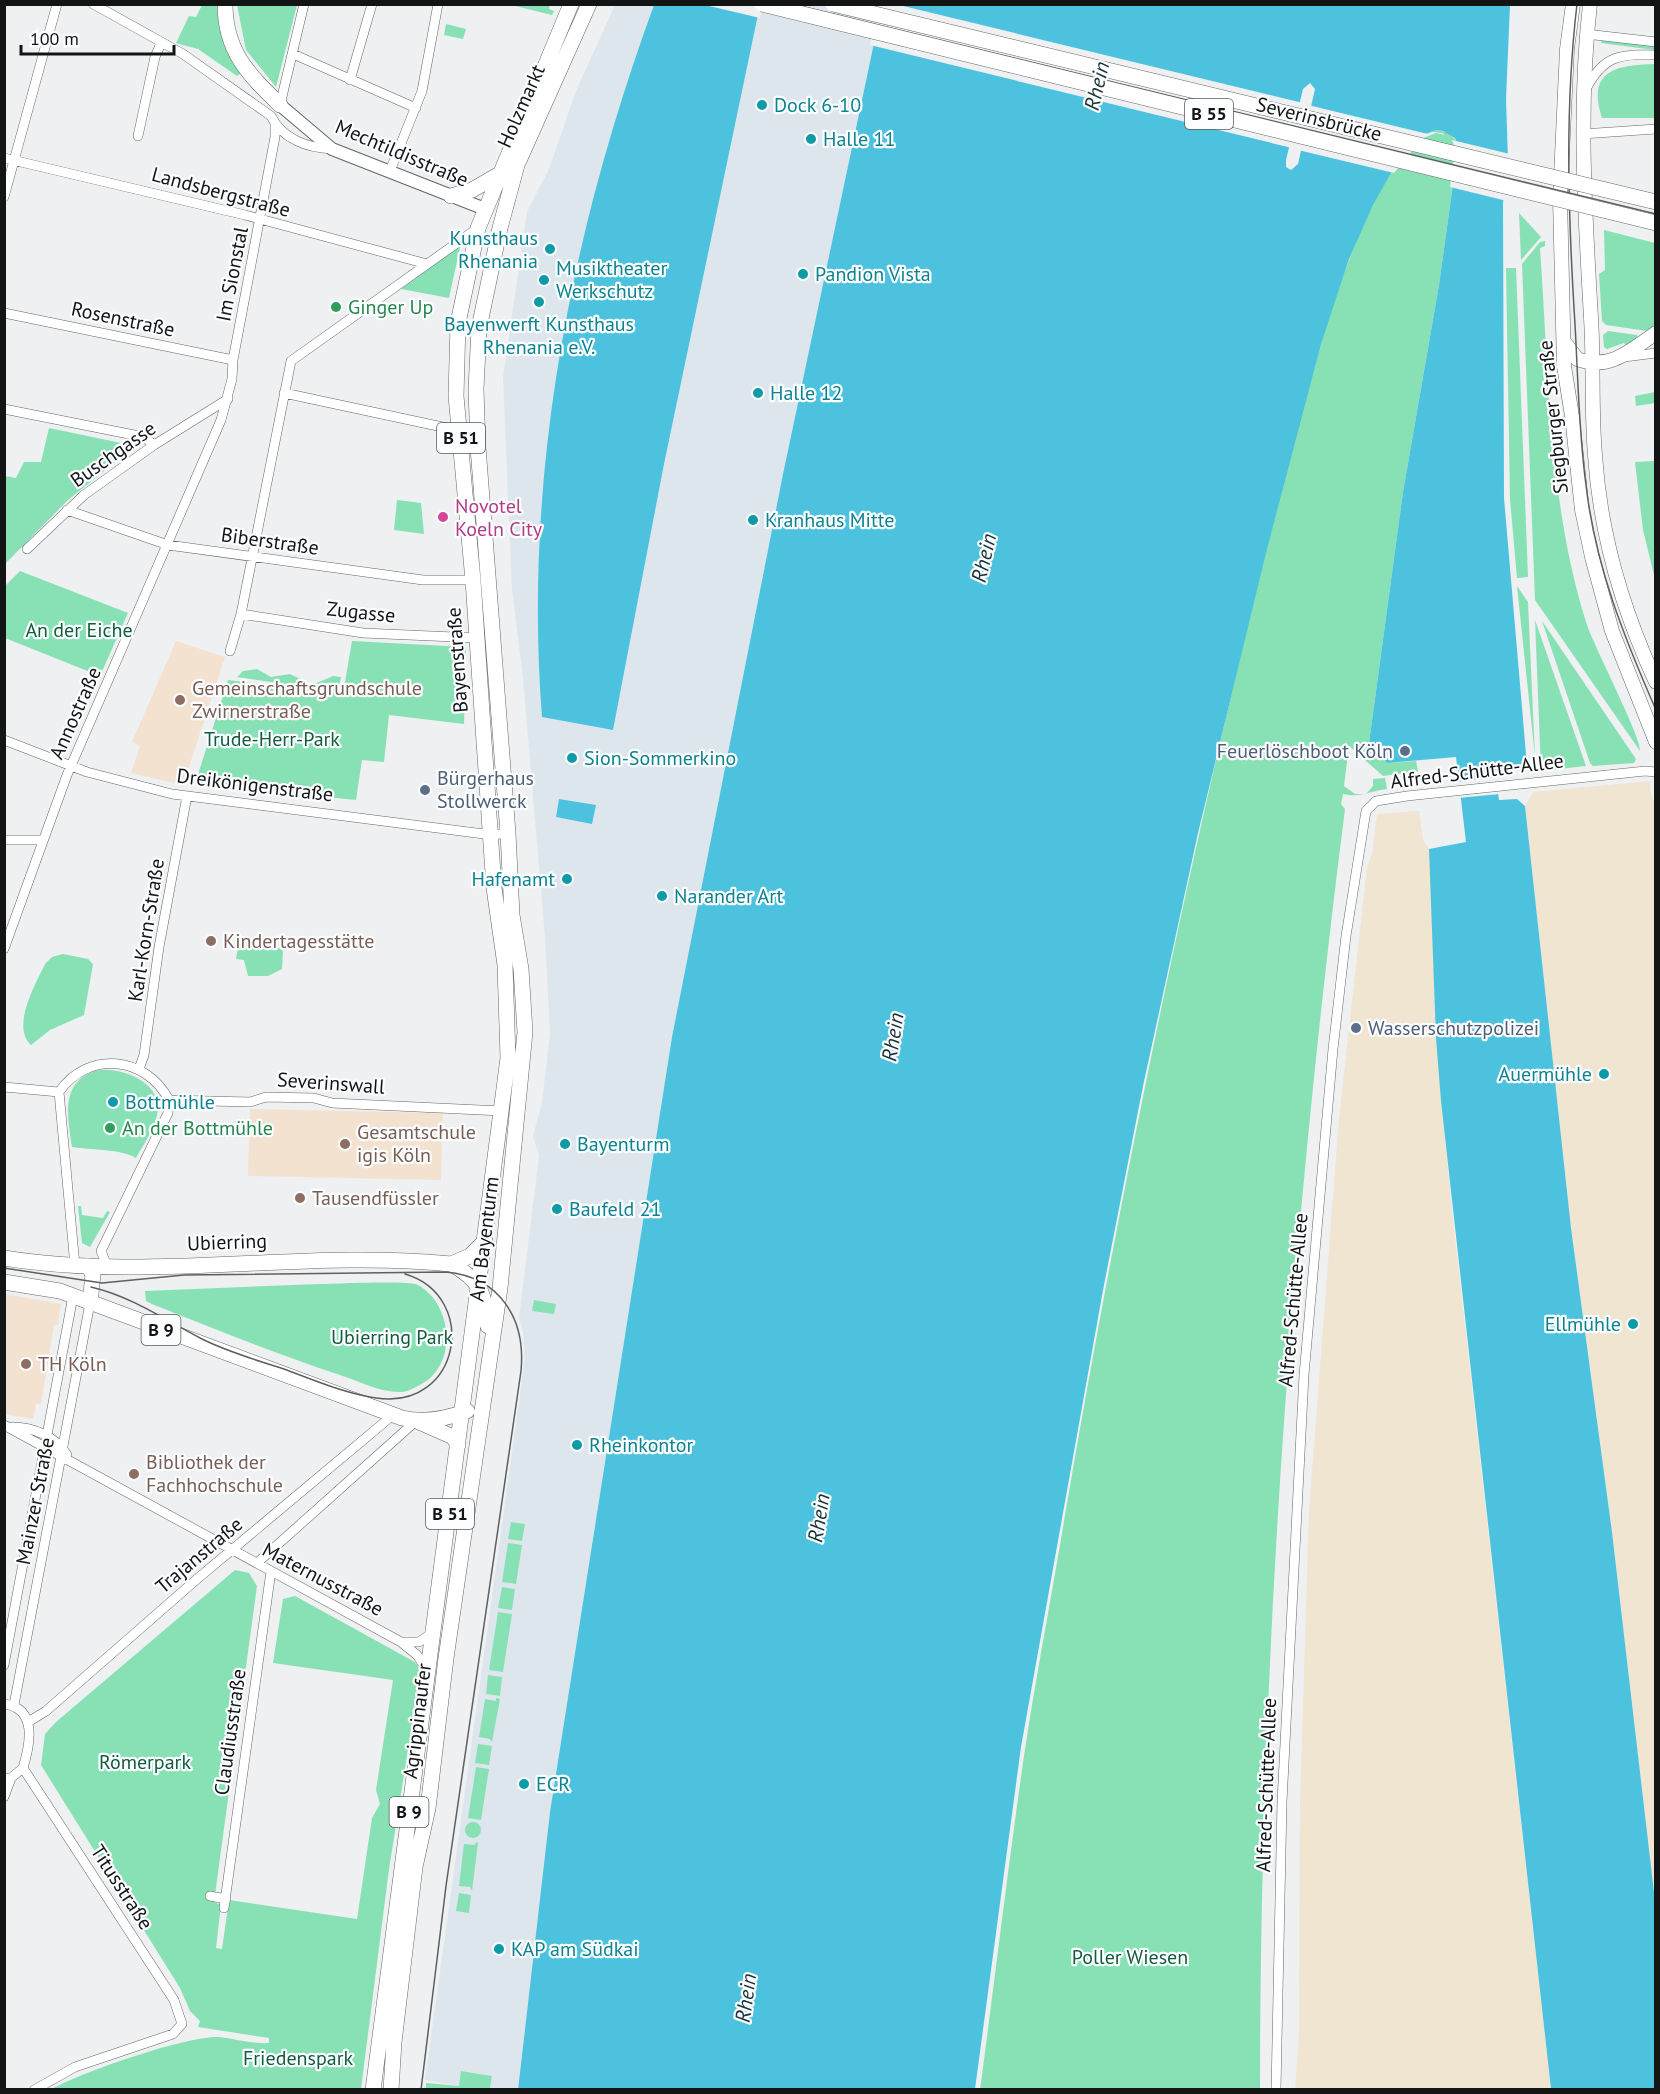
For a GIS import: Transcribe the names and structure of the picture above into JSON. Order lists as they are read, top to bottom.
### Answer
{
  "streets": {
    "main road": [
      "Holzmarkt",
      "B 55",
      "Severinsbrücke",
      "Siegburger Straße",
      "B 51",
      "Bayenstraße",
      "Am Bayenturm",
      "Ubierring",
      "B 9",
      "Agrippinaufer"
    ],
    "street": [
      "Mechtildisstraße",
      "Landsbergstraße",
      "Im Sionstal",
      "Rosenstraße",
      "Buschgasse",
      "Biberstraße",
      "Zugasse",
      "Annostraße",
      "Alfred-Schütte-Allee",
      "Dreikönigenstraße",
      "Karl-Korn-Straße",
      "Severinswall",
      "Mainzer Straße",
      "Trajanstraße",
      "Maternusstraße",
      "Claudiusstraße",
      "Titusstraße"
    ]
  },
  "crossings": [
    ["Holzmarkt", "Mechtildisstraße"],
    ["Holzmarkt", "Bayenstraße"],
    ["Mechtildisstraße", "Bayenstraße"],
    ["Landsbergstraße", "Im Sionstal"],
    ["Im Sionstal", "Rosenstraße"],
    ["Im Sionstal", "Annostraße"],
    ["Rosenstraße", "Annostraße"],
    ["Buschgasse", "Biberstraße"],
    ["Buschgasse", "Annostraße"],
    ["Biberstraße", "Bayenstraße"],
    ["Biberstraße", "Annostraße"],
    ["Zugasse", "Bayenstraße"],
    ["Bayenstraße", "Dreikönigenstraße"],
    ["Bayenstraße", "Severinswall"],
    ["Bayenstraße", "Am Bayenturm"],
    ["Annostraße", "Dreikönigenstraße"],
    ["Dreikönigenstraße", "Karl-Korn-Straße"],
    ["Severinswall", "Am Bayenturm"],
    ["Am Bayenturm", "B 9"],
    ["Am Bayenturm", "Agrippinaufer"],
    ["B 9", "Mainzer Straße"],
    ["B 9", "Trajanstraße"],
    ["B 9", "Agrippinaufer"],
    ["Mainzer Straße", "Trajanstraße"],
    ["Mainzer Straße", "Maternusstraße"],
    ["Trajanstraße", "Maternusstraße"],
    ["Maternusstraße", "Agrippinaufer"],
    ["Maternusstraße", "Claudiusstraße"]
  ],
  "water": ["Rhein"],
  "parks": [
    "An der Eiche",
    "Trude-Herr-Park",
    "Ubierring Park",
    "Römerpark",
    "Poller Wiesen",
    "Friedenspark"
  ],
  "places": [
    "Dock 6-10",
    "Halle 11",
    "Kunsthaus Rhenania",
    "Pandion Vista",
    "Musiktheater Werkschutz",
    "Bayenwerft Kunsthaus Rhenania e.V.",
    "Ginger Up",
    "Halle 12",
    "Novotel Koeln City",
    "Kranhaus Mitte",
    "Gemeinschaftsgrundschule Zwirnerstraße",
    "Feuerlöschboot Köln",
    "Sion-Sommerkino",
    "Bürgerhaus Stollwerck",
    "Hafenamt",
    "Narander Art",
    "Kindertagesstätte",
    "Wasserschutzpolizei",
    "Auermühle",
    "Bottmühle",
    "An der Bottmühle",
    "Gesamtschule igis Köln",
    "Bayenturm",
    "Tausendfüssler",
    "Baufeld 21",
    "Ellmühle",
    "TH Köln",
    "Rheinkontor",
    "Bibliothek der Fachhochschule",
    "ECR",
    "KAP am Südkai"
  ],
  "scale_bar": "100 m"
}
